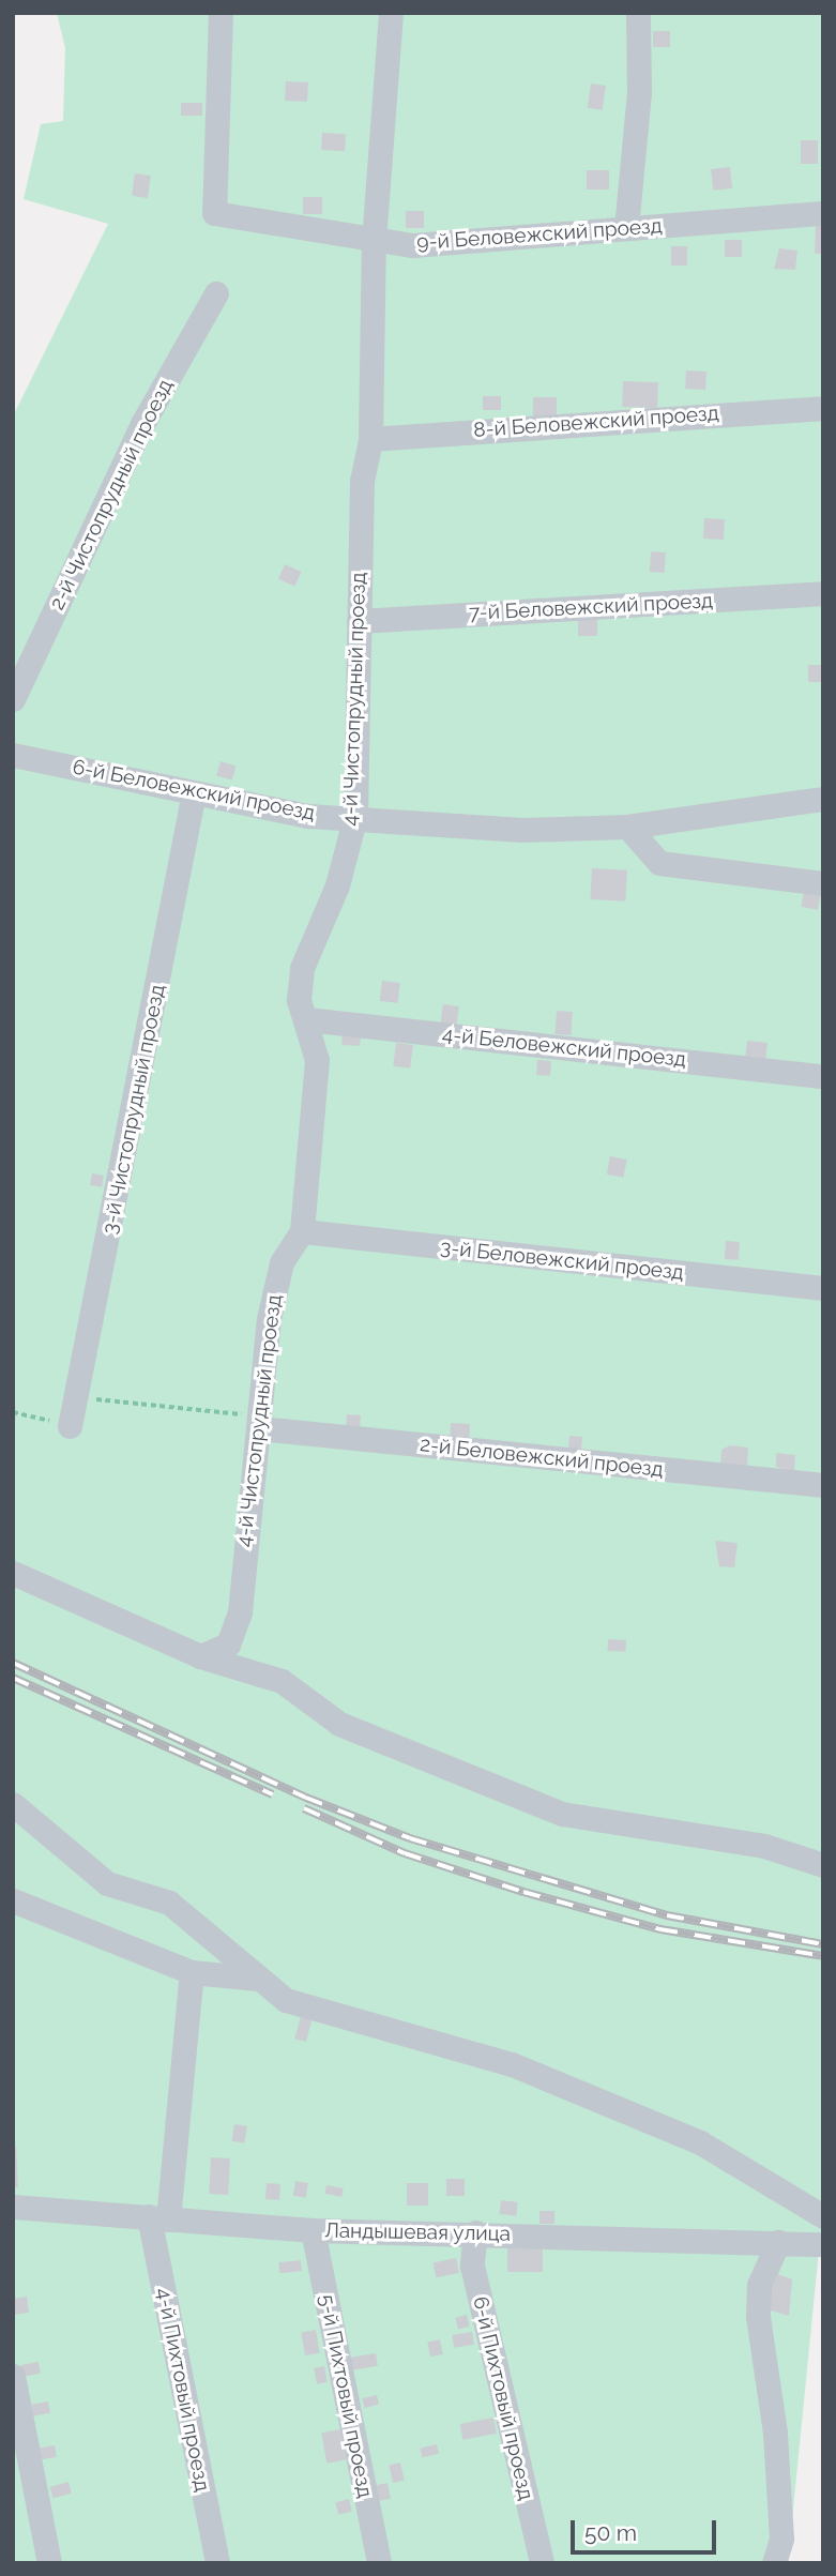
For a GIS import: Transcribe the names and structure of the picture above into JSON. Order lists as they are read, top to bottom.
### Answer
{
  "streets": {
    "lane": [
      "9-й Беловежский проезд",
      "8-й Беловежский проезд",
      "2-й Чистопрудный проезд",
      "7-й Беловежский проезд",
      "4-й Чистопрудный проезд",
      "6-й Беловежский проезд",
      "4-й Беловежский проезд",
      "3-й Чистопрудный проезд",
      "3-й Беловежский проезд",
      "2-й Беловежский проезд",
      "Ландышевая улица",
      "4-й Пихтовый проезд",
      "5-й Пихтовый проезд",
      "6-й Пихтовый проезд"
    ]
  },
  "crossings": [
    ["9-й Беловежский проезд", "4-й Чистопрудный проезд"],
    ["8-й Беловежский проезд", "4-й Чистопрудный проезд"],
    ["7-й Беловежский проезд", "4-й Чистопрудный проезд"],
    ["4-й Чистопрудный проезд", "6-й Беловежский проезд"],
    ["4-й Чистопрудный проезд", "4-й Беловежский проезд"],
    ["4-й Чистопрудный проезд", "3-й Беловежский проезд"],
    ["4-й Чистопрудный проезд", "2-й Беловежский проезд"],
    ["6-й Беловежский проезд", "3-й Чистопрудный проезд"],
    ["Ландышевая улица", "4-й Пихтовый проезд"],
    ["Ландышевая улица", "5-й Пихтовый проезд"],
    ["Ландышевая улица", "6-й Пихтовый проезд"]
  ],
  "scale_bar": "50 m"
}
